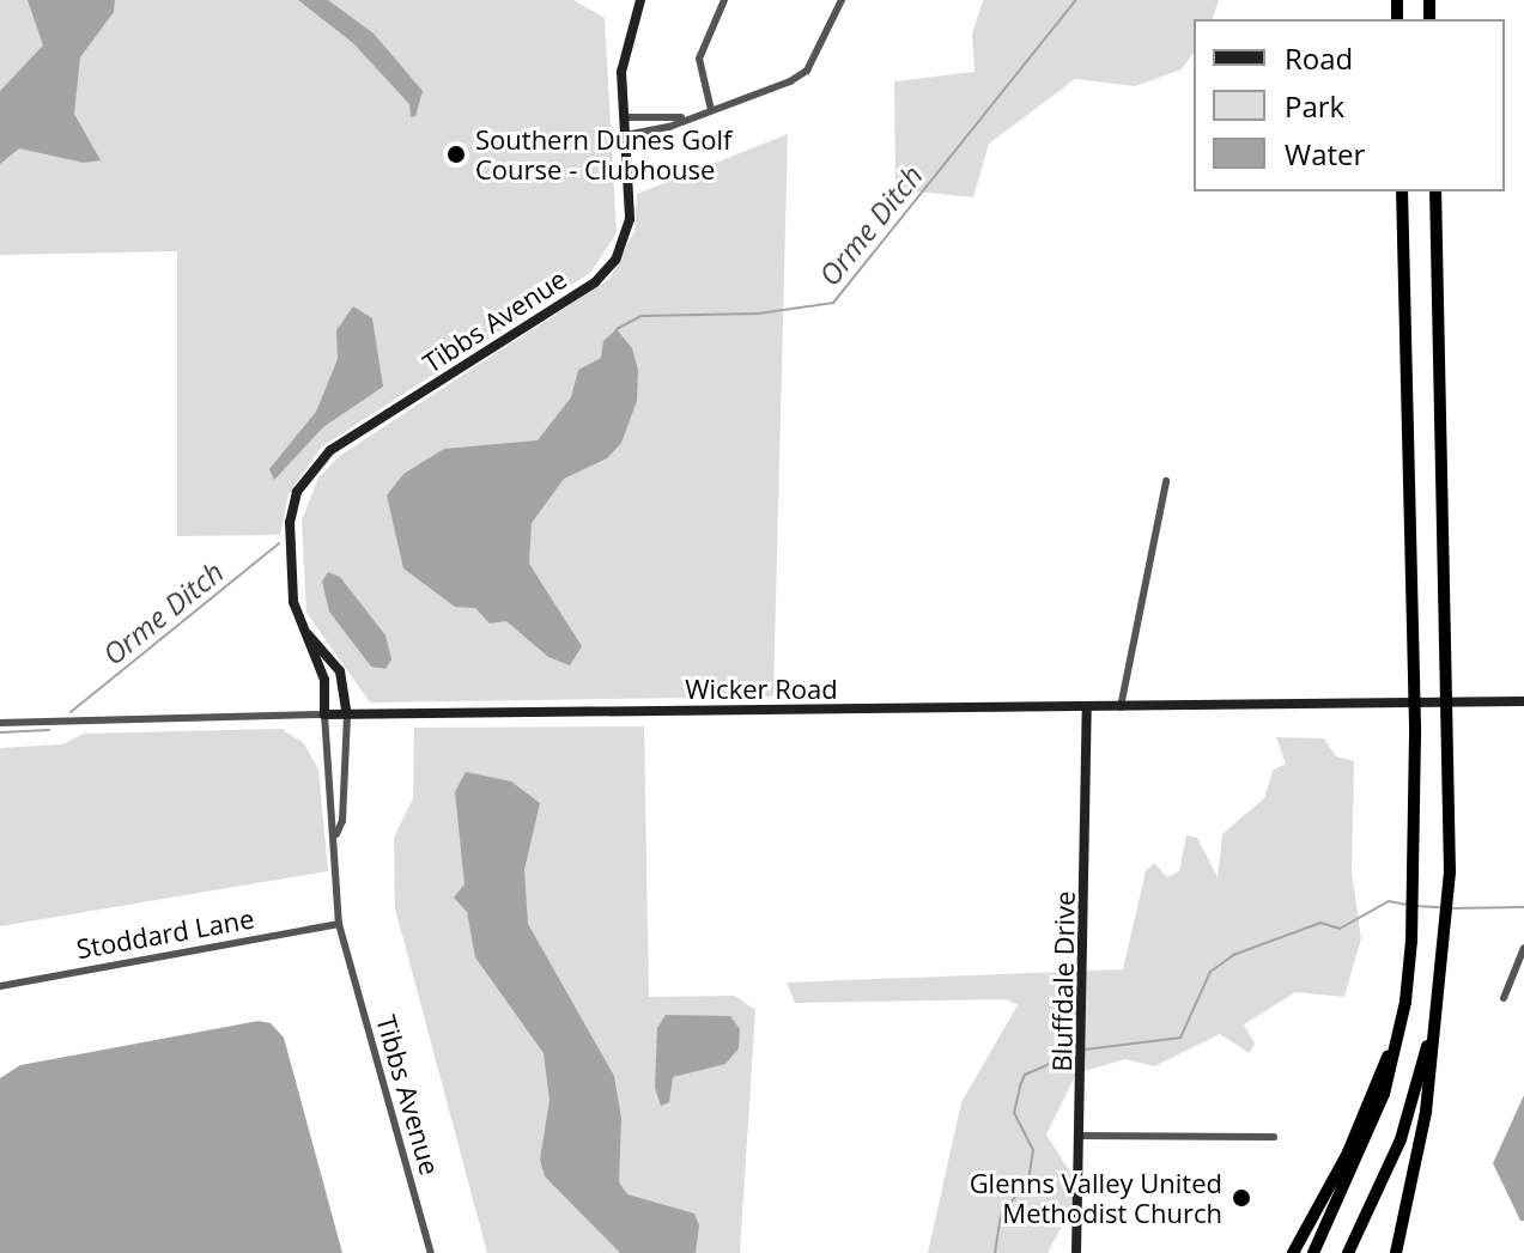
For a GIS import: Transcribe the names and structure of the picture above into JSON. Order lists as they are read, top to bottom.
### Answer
{
  "streets": {
    "street": [
      "Tibbs Avenue",
      "Wicker Road",
      "Stoddard Lane",
      "Bluffdale Drive"
    ]
  },
  "crossings": [
    ["Tibbs Avenue", "Wicker Road"],
    ["Tibbs Avenue", "Stoddard Lane"],
    ["Wicker Road", "Bluffdale Drive"]
  ],
  "water": ["Orme Ditch"],
  "places": ["Southern Dunes Golf Course - Clubhouse", "Glenns Valley United Methodist Church"],
  "legend": ["Road", "Park", "Water"]
}
